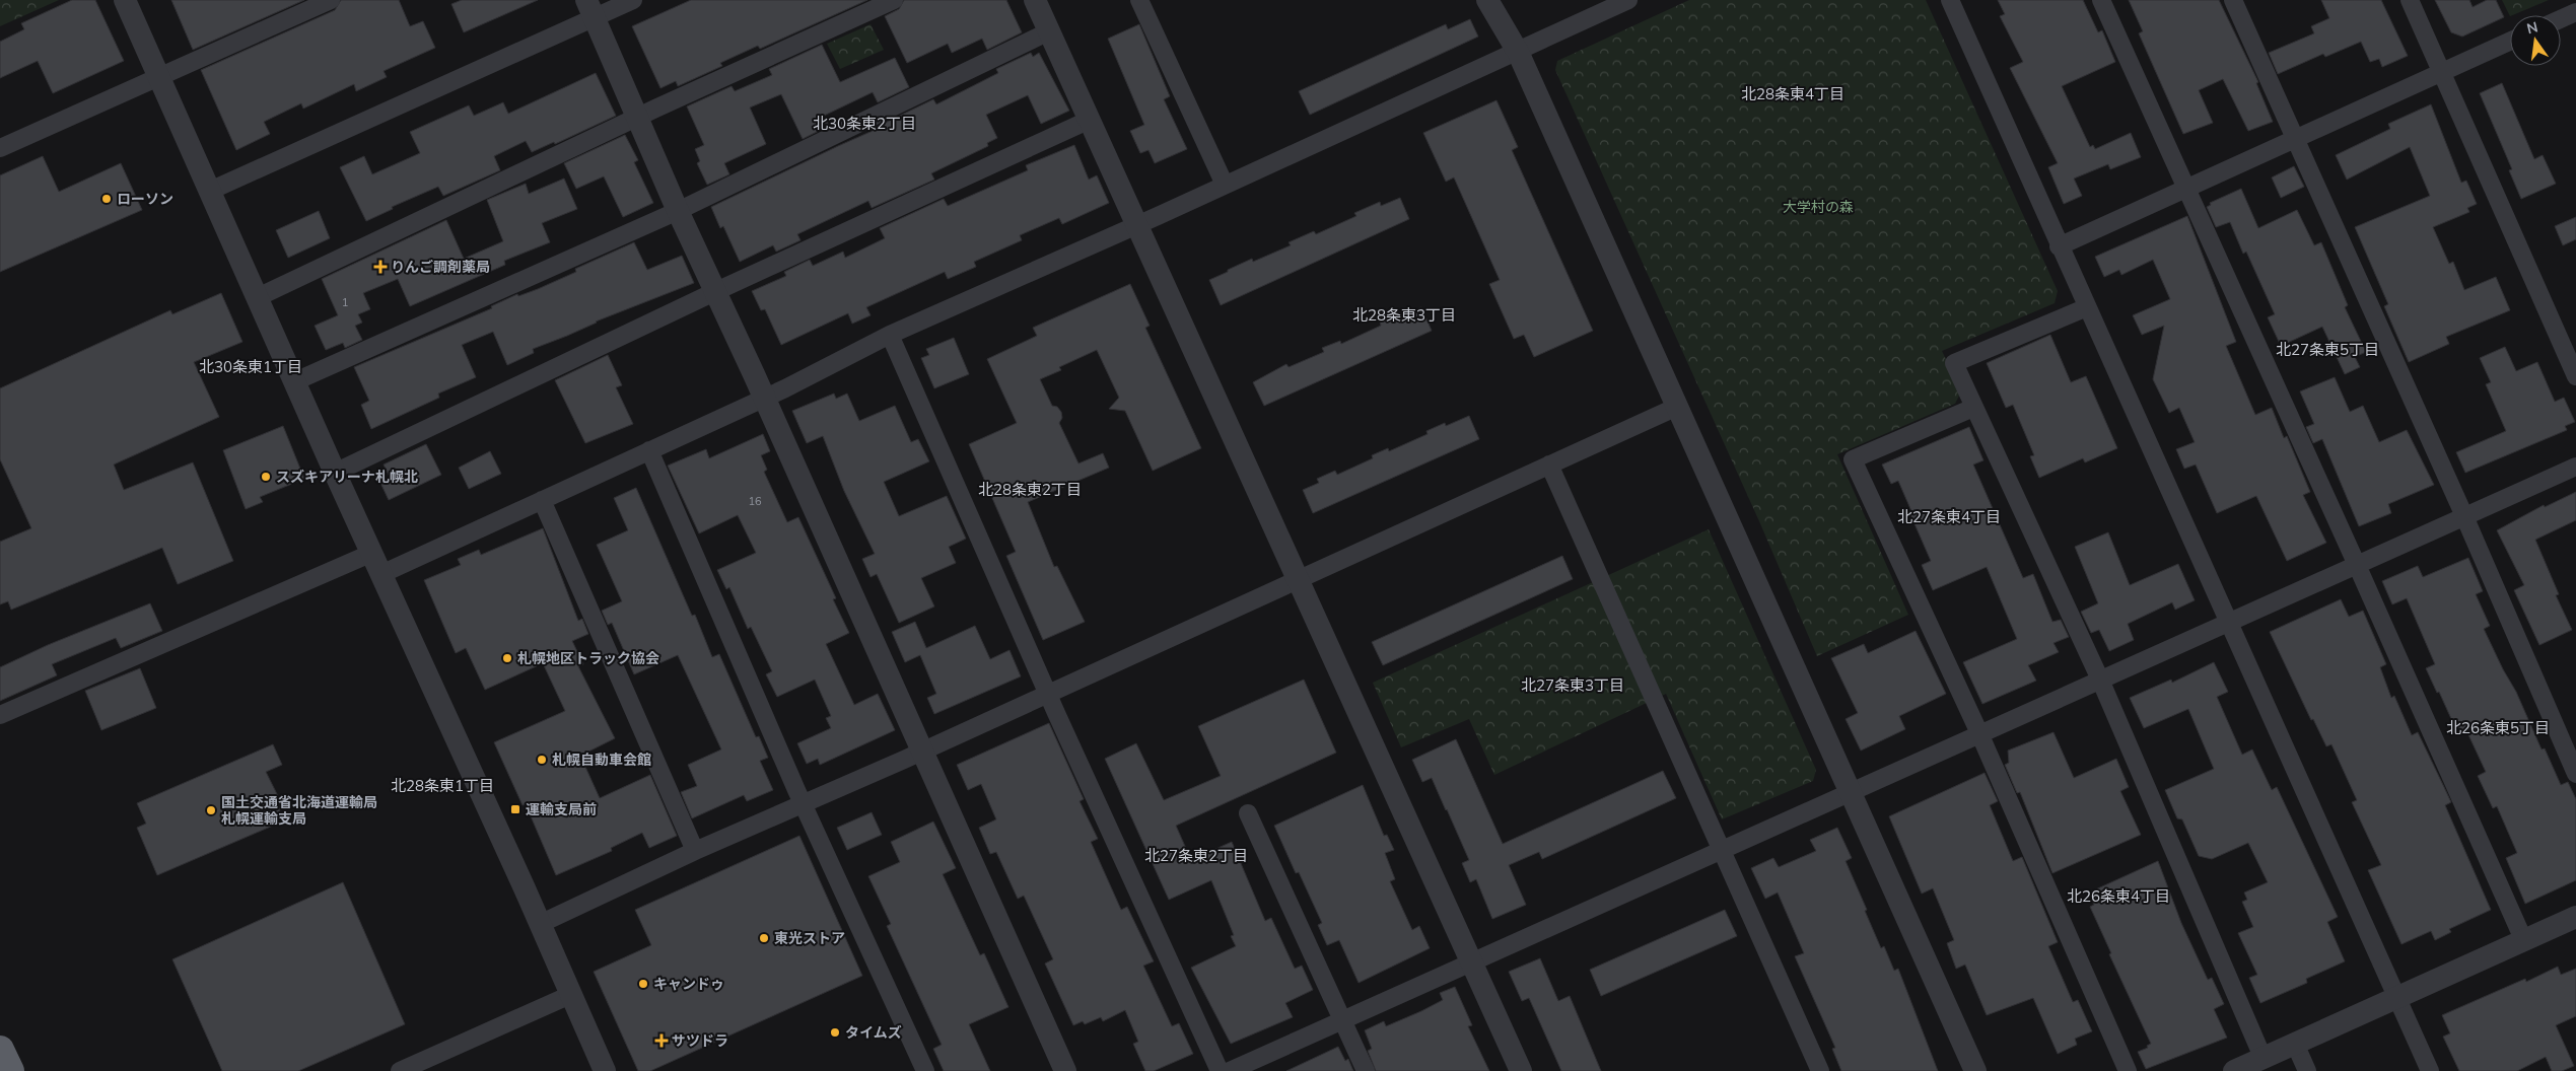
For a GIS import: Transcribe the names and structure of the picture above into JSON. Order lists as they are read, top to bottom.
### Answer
{
  "districts": [
    "北28条東4丁目",
    "北30条東2丁目",
    "北28条東3丁目",
    "北27条東5丁目",
    "北30条東1丁目",
    "北28条東2丁目",
    "北27条東4丁目",
    "北27条東3丁目",
    "北26条東5丁目",
    "北28条東1丁目",
    "北27条東2丁目",
    "北26条東4丁目"
  ],
  "parks": ["大学村の森"],
  "places": {
    "other": [
      "ローソン",
      "スズキアリーナ札幌北",
      "札幌地区トラック協会",
      "札幌自動車会館",
      "国土交通省北海道運輸局 札幌運輸支局",
      "東光ストア",
      "キャンドゥ",
      "タイムズ"
    ],
    "health": ["りんご調剤薬局", "サツドラ"],
    "transit": ["運輸支局前"]
  },
  "house_numbers": ["1", "16"],
  "north": "top"
}
